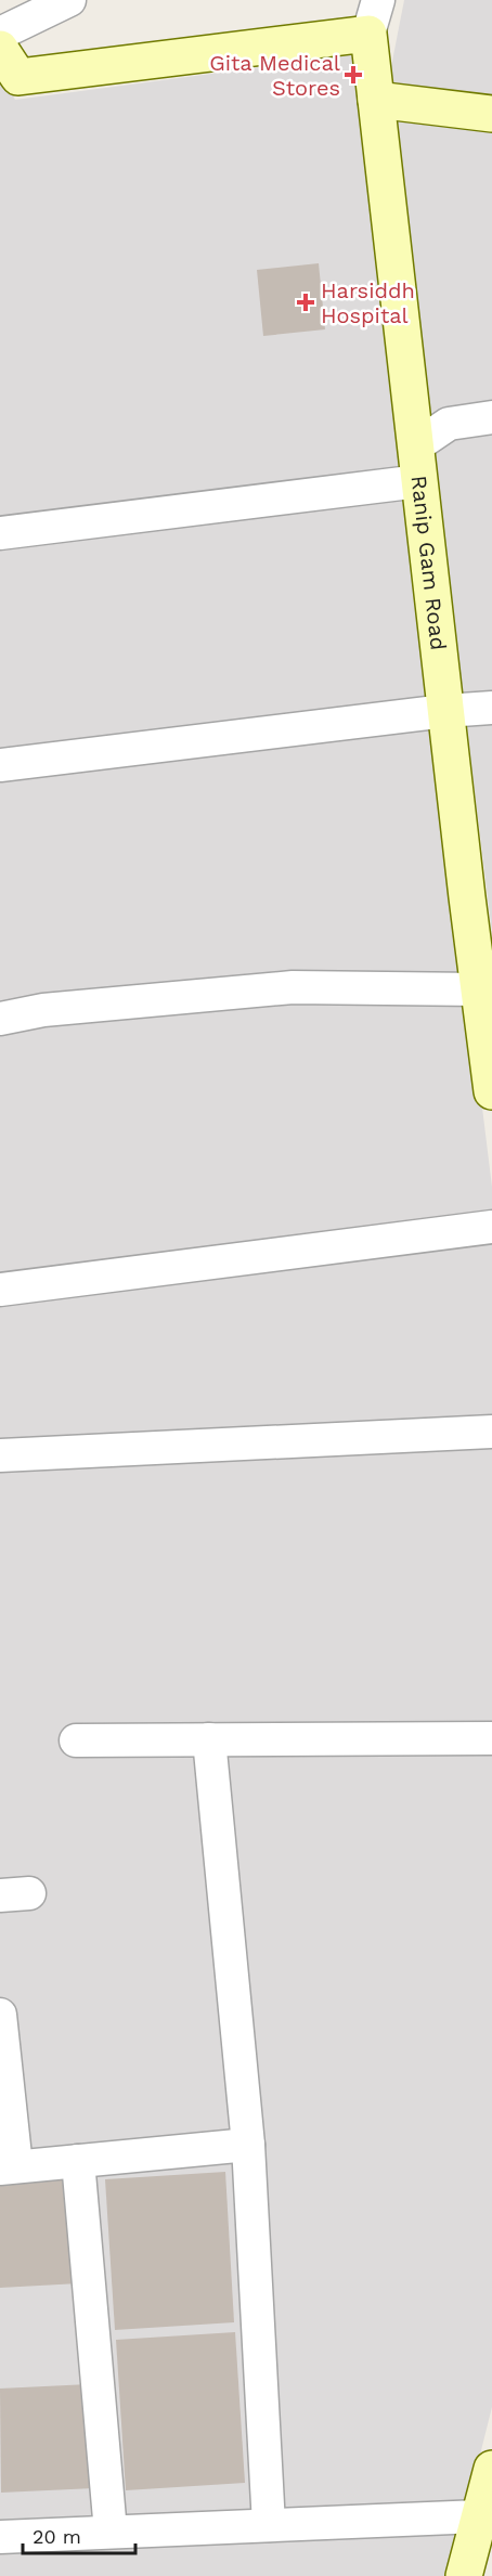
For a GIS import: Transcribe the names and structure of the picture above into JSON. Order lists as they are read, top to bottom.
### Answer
{
  "streets": {
    "street": ["Ranip Gam Road"]
  },
  "places": {
    "health": ["Gita Medical Stores", "Harsiddh Hospital"]
  },
  "scale_bar": "20 m"
}
